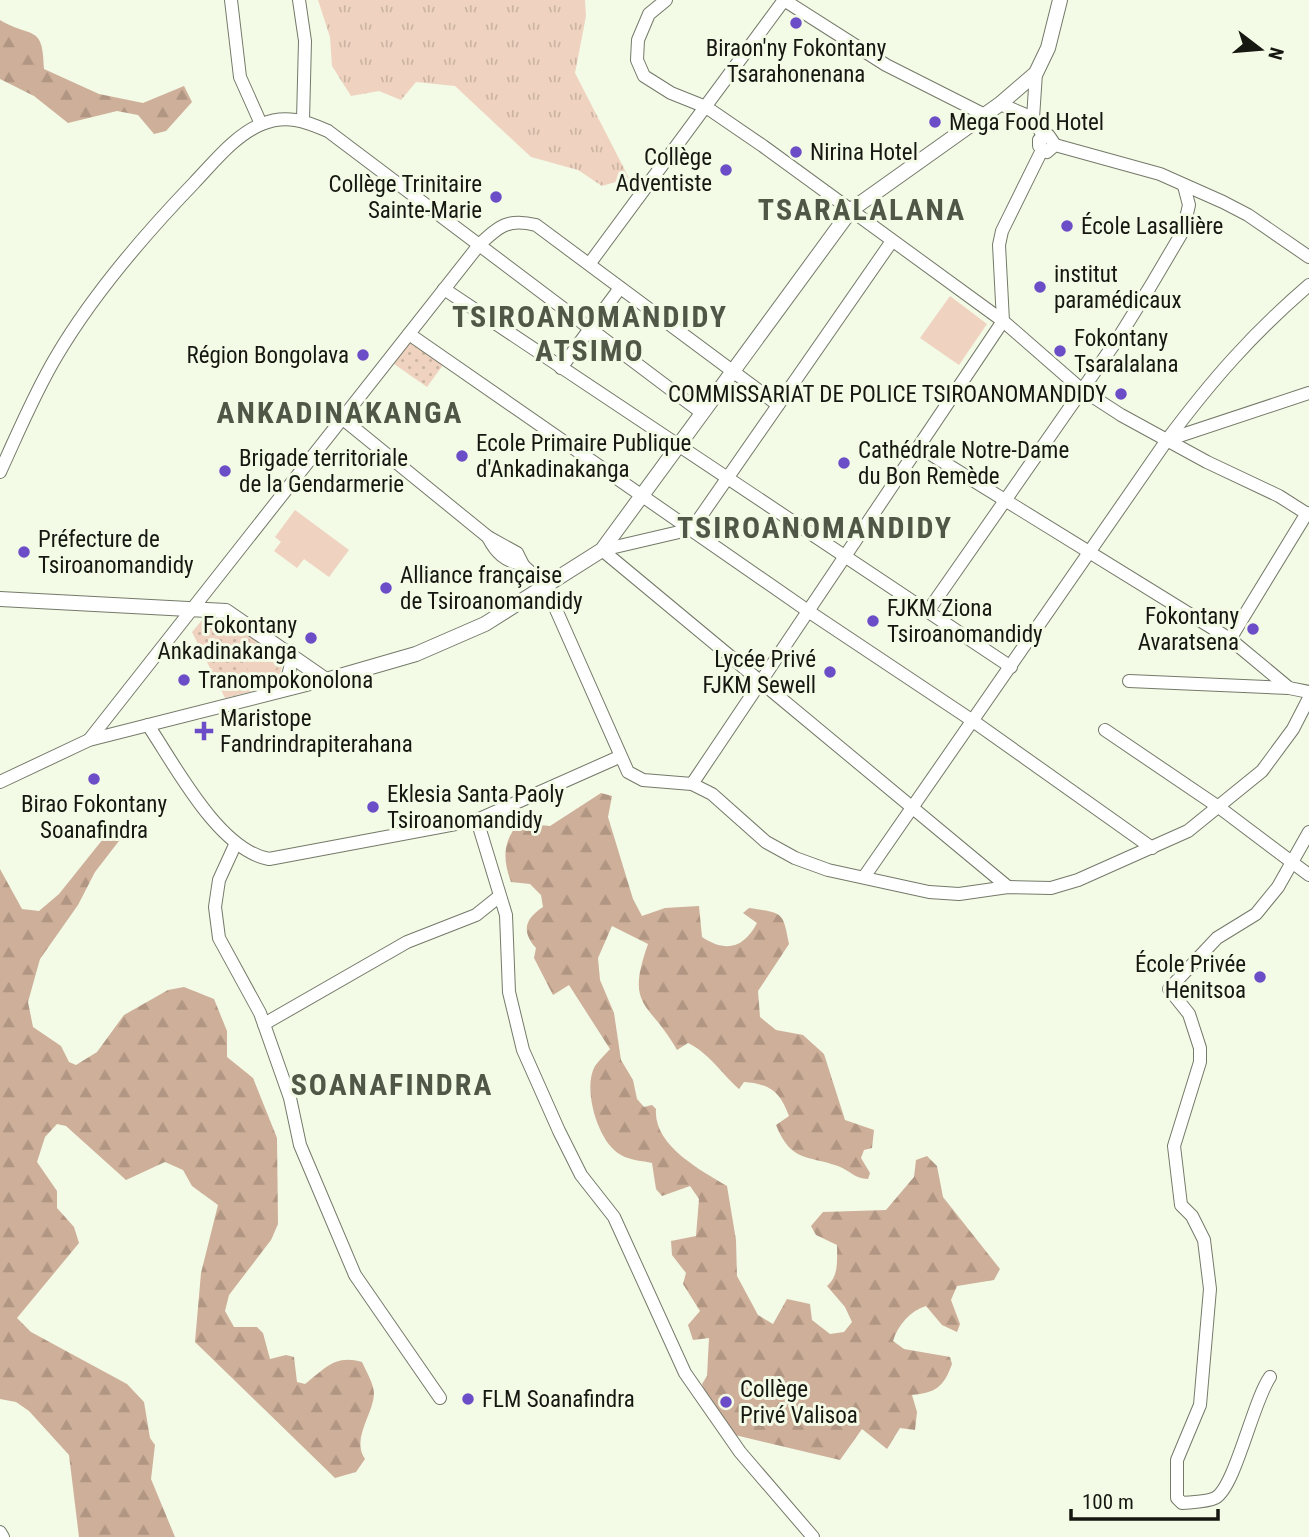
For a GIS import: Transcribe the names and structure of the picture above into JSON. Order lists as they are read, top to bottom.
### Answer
{
  "districts": [
    "TSARALALANA",
    "TSIROANOMANDIDY ATSIMO",
    "ANKADINAKANGA",
    "TSIROANOMANDIDY",
    "SOANAFINDRA"
  ],
  "places": {
    "other": [
      "Biraon'ny Fokontany Tsarahonenana",
      "Mega Food Hotel",
      "Nirina Hotel",
      "Collège Adventiste",
      "Collège Trinitaire Sainte-Marie",
      "École Lasallière",
      "institut paramédicaux",
      "Fokontany Tsaralalana",
      "Région Bongolava",
      "COMMISSARIAT DE POLICE TSIROANOMANDIDY",
      "Ecole Primaire Publique d'Ankadinakanga",
      "Cathédrale Notre-Dame du Bon Remède",
      "Brigade territoriale de la Gendarmerie",
      "Préfecture de Tsiroanomandidy",
      "Alliance française de Tsiroanomandidy",
      "FJKM Ziona Tsiroanomandidy",
      "Fokontany Avaratsena",
      "Fokontany Ankadinakanga",
      "Lycée Privé FJKM Sewell",
      "Tranompokonolona",
      "Birao Fokontany Soanafindra",
      "Eklesia Santa Paoly Tsiroanomandidy",
      "École Privée Henitsoa",
      "FLM Soanafindra",
      "Collège Privé Valisoa"
    ],
    "health": ["Maristope Fandrindrapiterahana"]
  },
  "scale_bar": "100 m",
  "north": "right"
}
